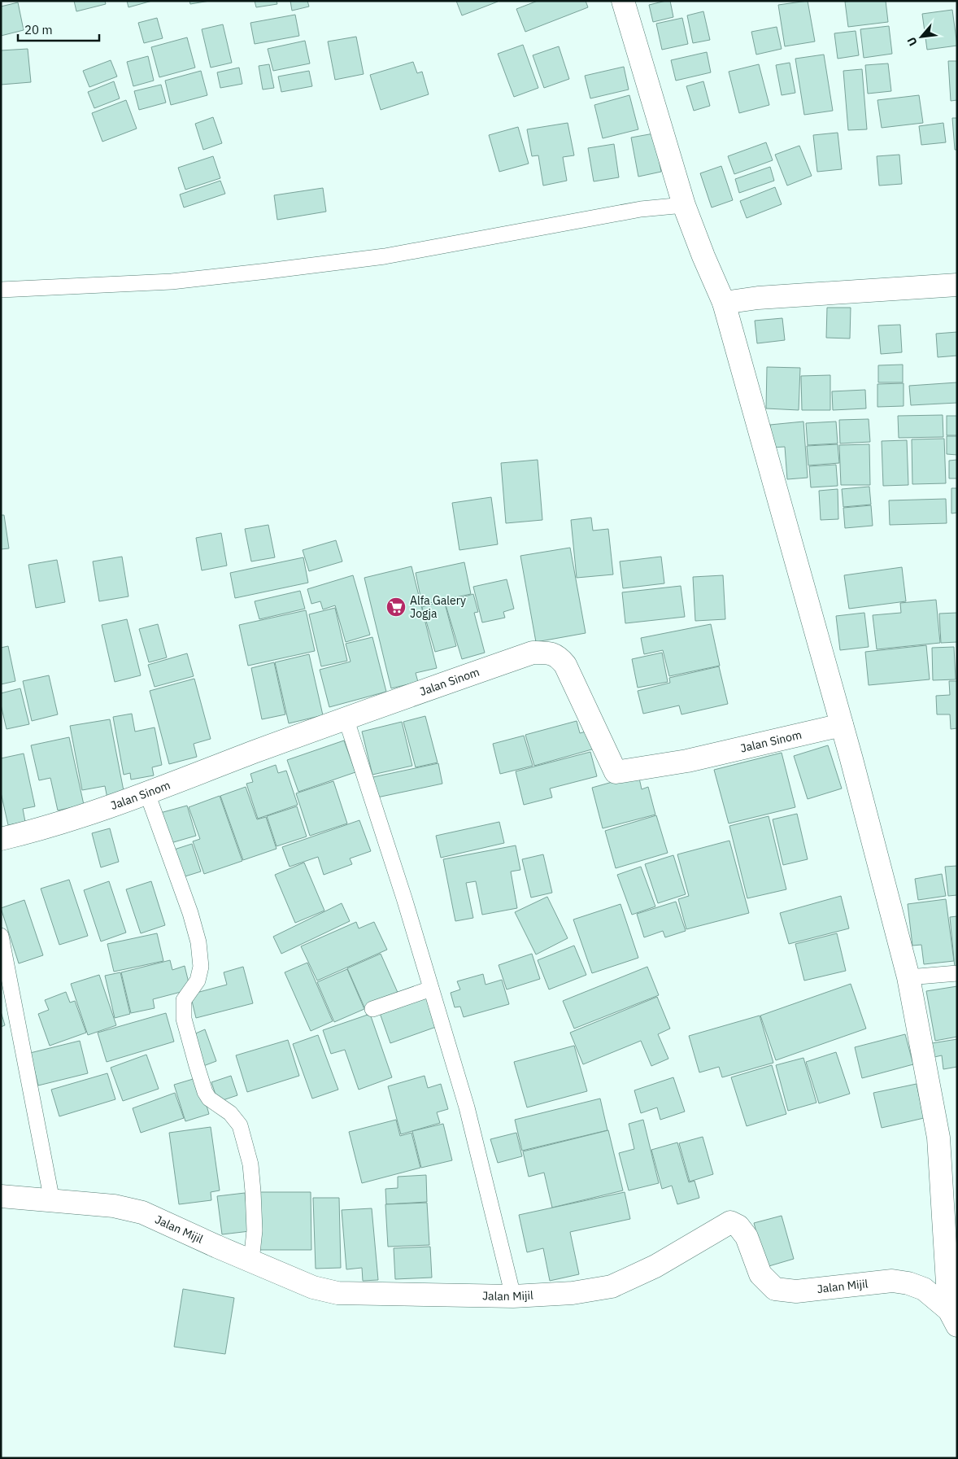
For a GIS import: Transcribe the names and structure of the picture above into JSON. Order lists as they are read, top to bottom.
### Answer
{
  "streets": {
    "street": ["Jalan Sinom", "Jalan Mijil"]
  },
  "places": {
    "supermarket": ["Alfa Galery Jogja"]
  },
  "scale_bar": "20 m",
  "north": "bottom left"
}
